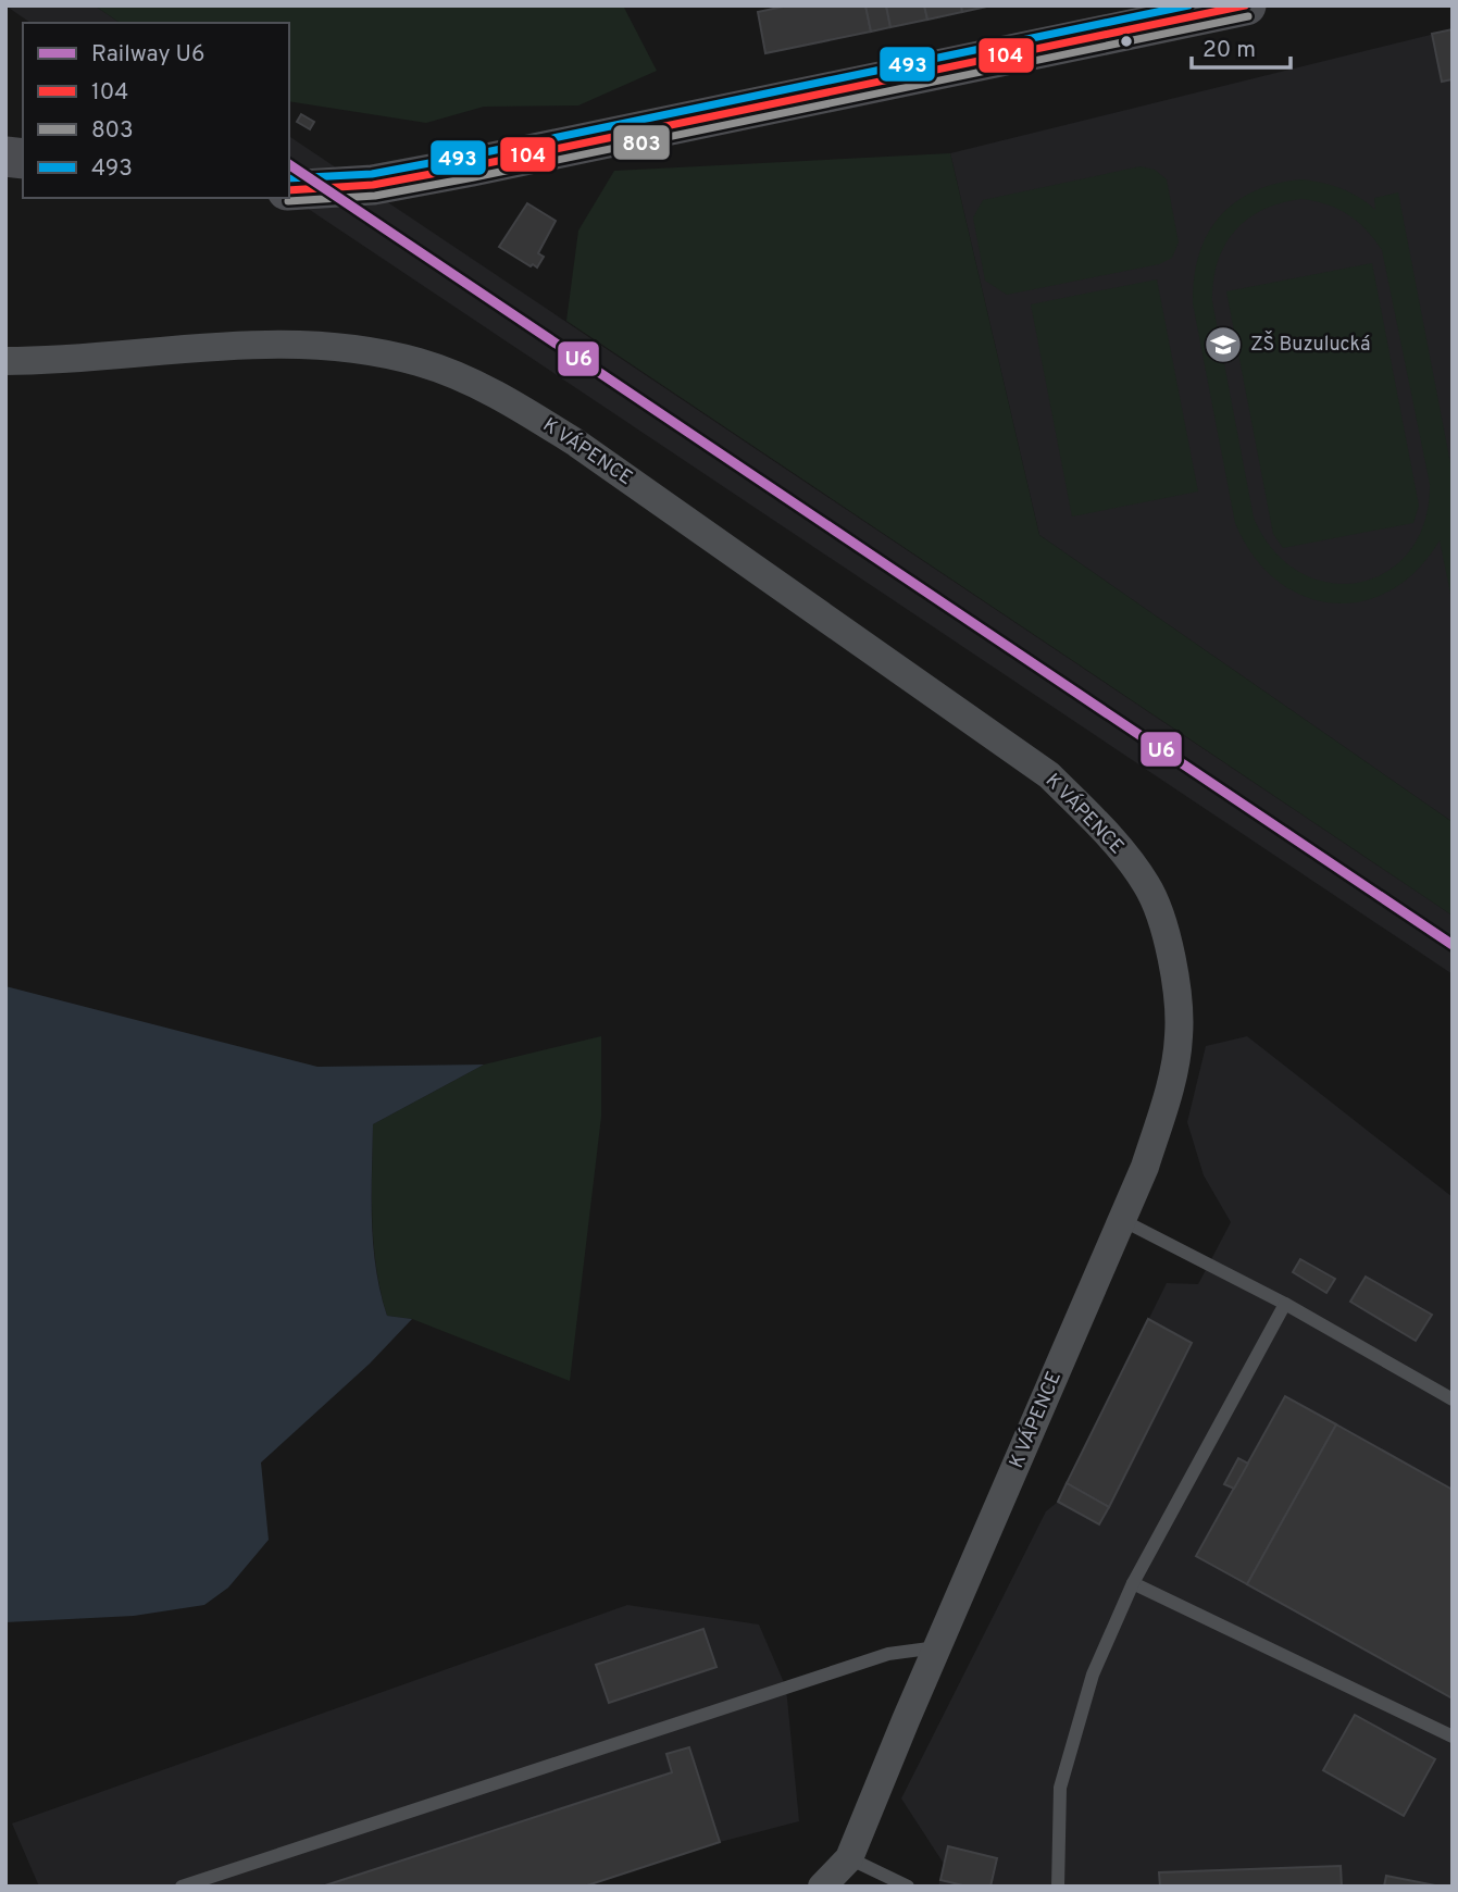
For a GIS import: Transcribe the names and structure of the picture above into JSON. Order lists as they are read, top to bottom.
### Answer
{
  "streets": {
    "street": ["K VÁPENCE"]
  },
  "places": {
    "school or university": ["ZŠ Buzulucká"]
  },
  "lines": [
    "transit line 104",
    "transit line 493",
    "transit line 803",
    "rail line U6"
  ],
  "legend": [
    "Railway U6",
    "104",
    "803",
    "493"
  ],
  "scale_bar": "20 m"
}
